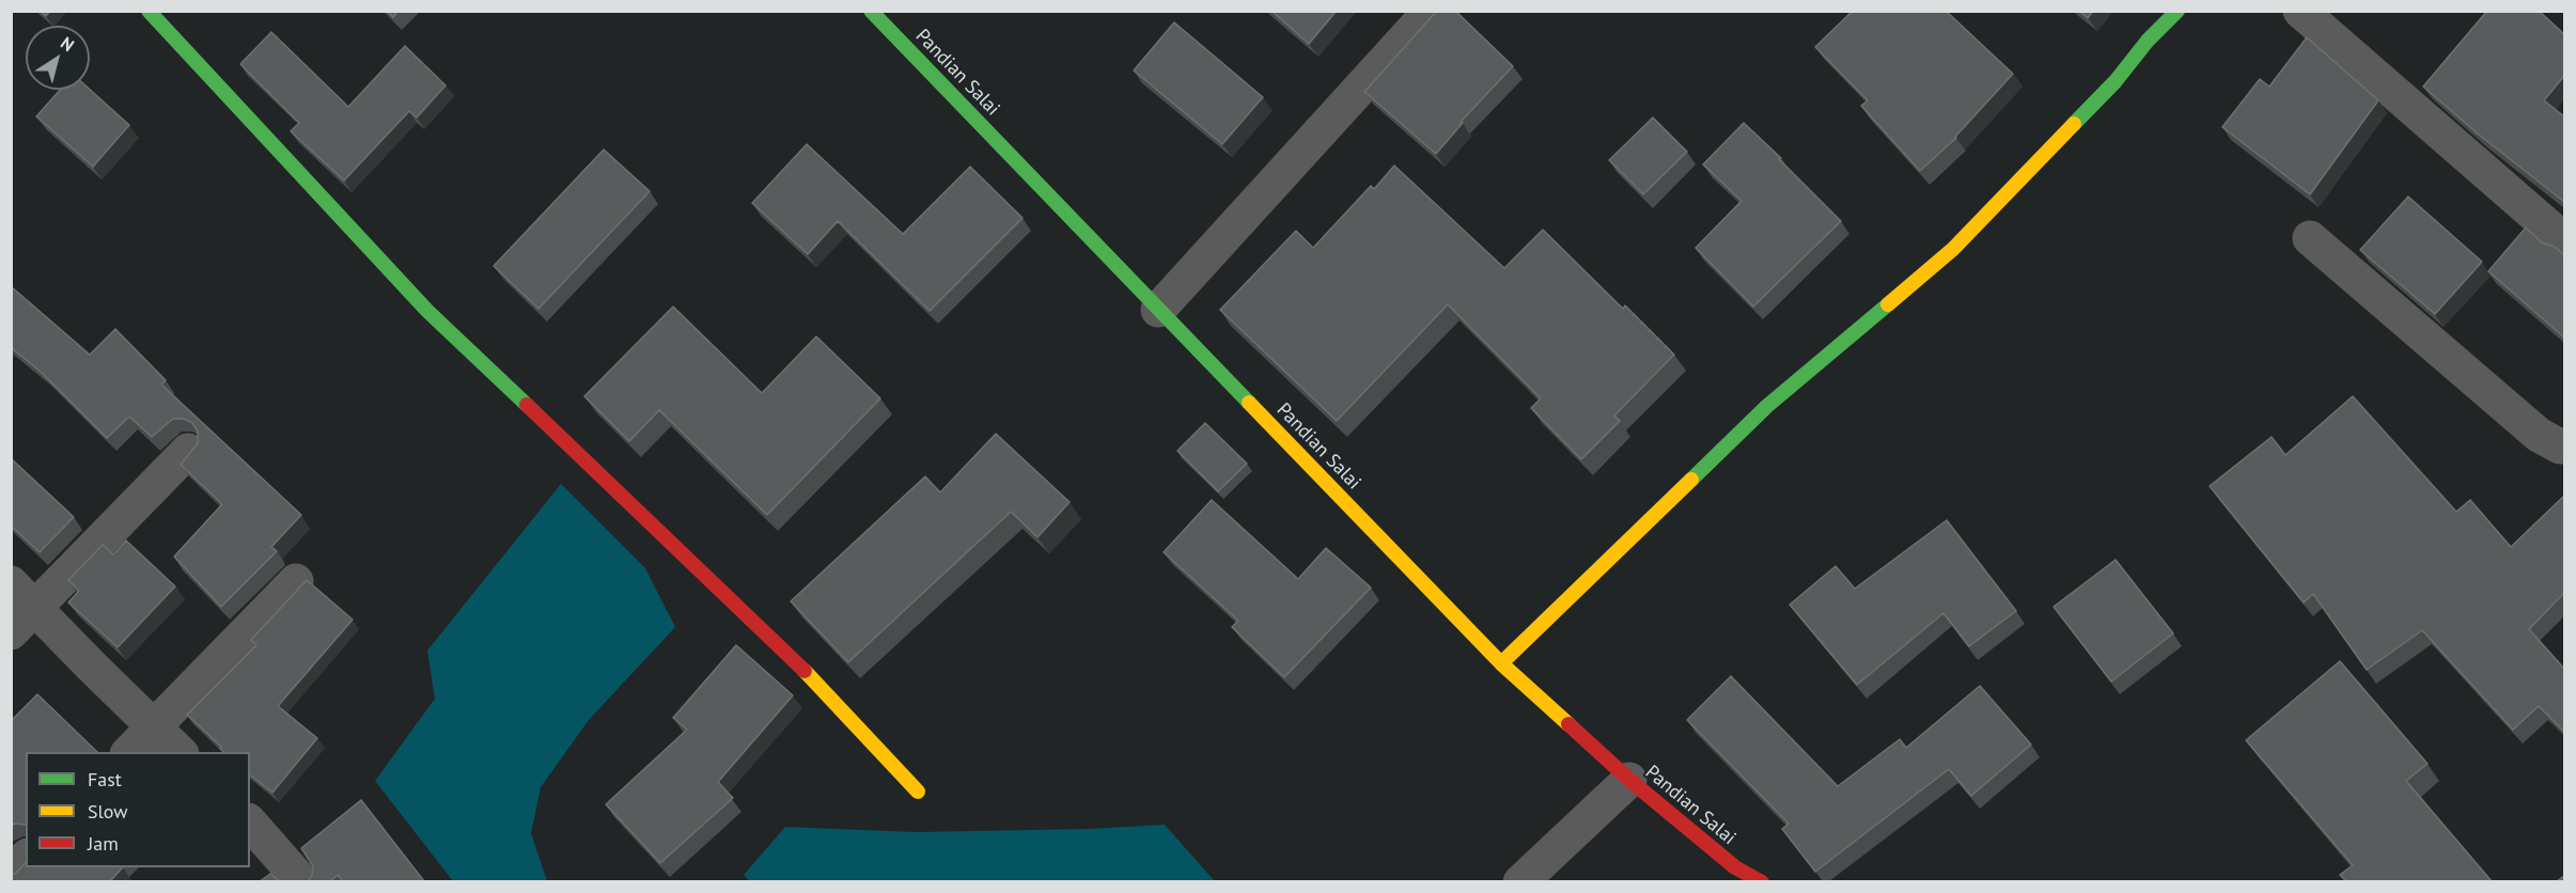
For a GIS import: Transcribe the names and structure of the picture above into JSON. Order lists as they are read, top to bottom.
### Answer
{
  "streets": {
    "street": ["Pandian Salai"]
  },
  "legend": ["Fast", "Slow", "Jam"],
  "north": "top right"
}
